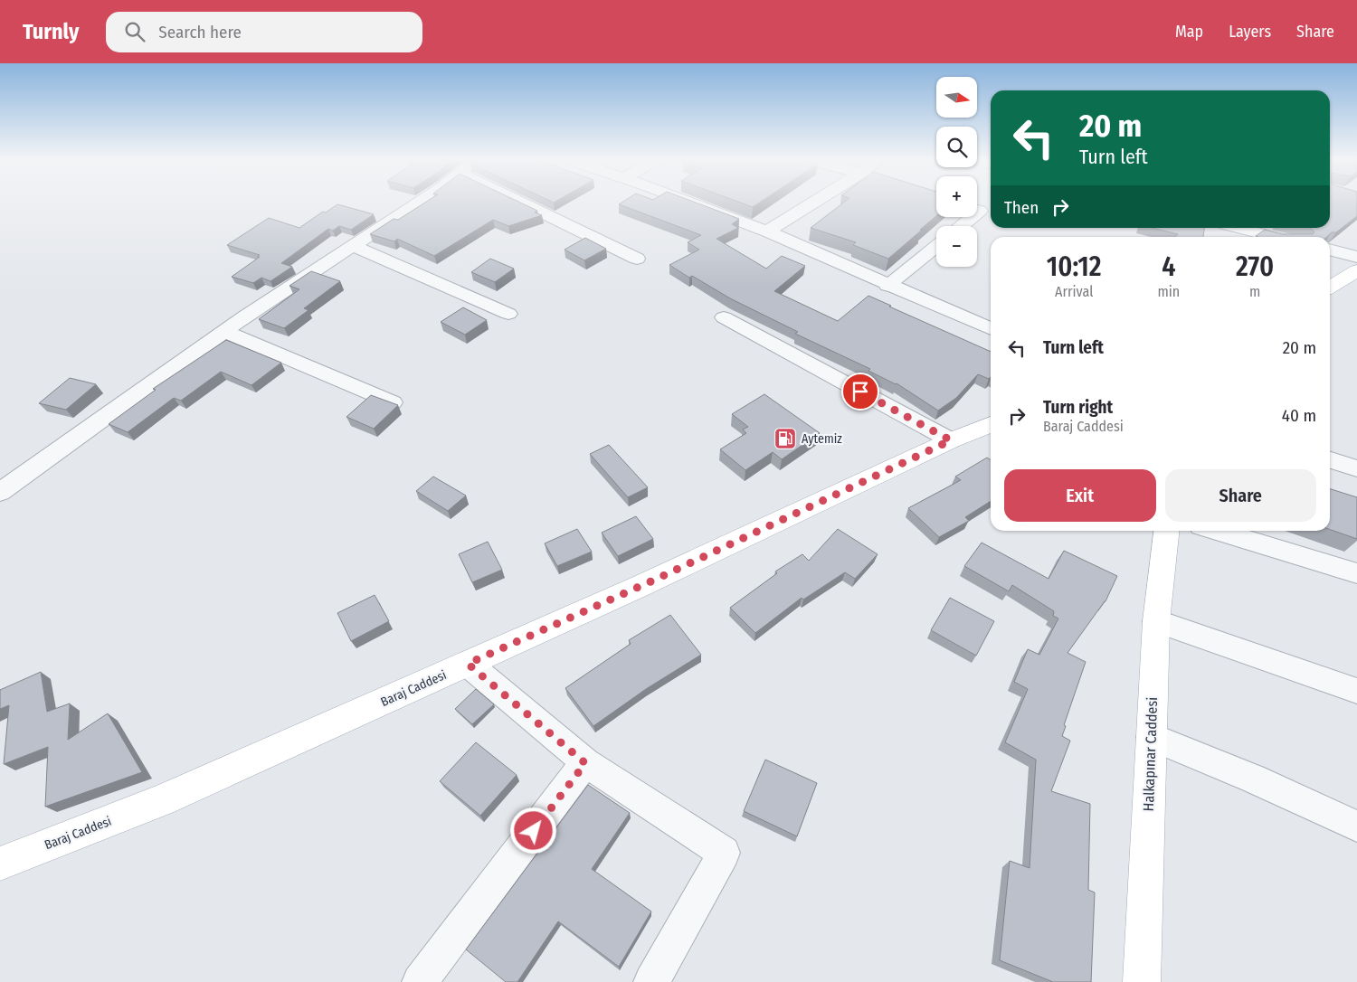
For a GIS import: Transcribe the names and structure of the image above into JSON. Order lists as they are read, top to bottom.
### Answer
{
  "streets": {
    "main road": ["Baraj Caddesi", "Halkapınar Caddesi"]
  },
  "places": {
    "fuel station": ["Aytemiz"]
  },
  "north": "right",
  "page": {
    "header": "Turnly",
    "search": "Search here",
    "nav": ["Map", "Layers", "Share"],
    "map_buttons": ["+", "−"],
    "turn": ["20 m", "Turn left"],
    "then": "Then",
    "eta": [
      "10:12",
      "Arrival",
      "4",
      "min",
      "270",
      "m"
    ],
    "list": [
      {
        "name": "Turn left",
        "value": "20 m"
      },
      {
        "name": "Turn right",
        "note": "Baraj Caddesi",
        "value": "40 m"
      }
    ],
    "buttons": ["Exit", "Share"]
  }
}
